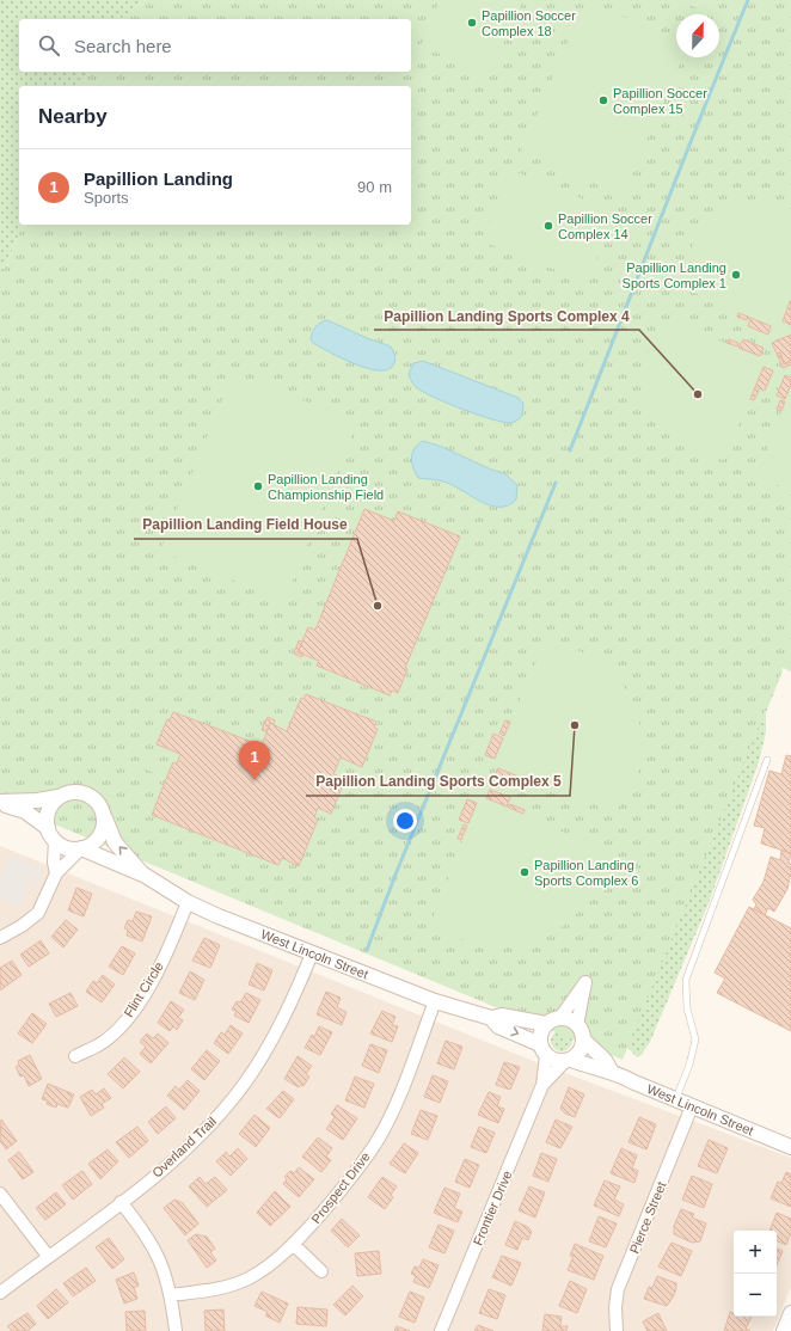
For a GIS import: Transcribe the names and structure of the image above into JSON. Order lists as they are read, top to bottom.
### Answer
{
  "streets": {
    "street": [
      "West Lincoln Street",
      "Flint Circle",
      "Overland Trail",
      "Prospect Drive",
      "Frontier Drive",
      "Pierce Street"
    ]
  },
  "crossings": [
    ["West Lincoln Street", "Flint Circle"],
    ["West Lincoln Street", "Overland Trail"],
    ["West Lincoln Street", "Prospect Drive"],
    ["West Lincoln Street", "Frontier Drive"],
    ["West Lincoln Street", "Pierce Street"]
  ],
  "places": [
    "Papillion Soccer Complex 18",
    "Papillion Soccer Complex 15",
    "Papillion Soccer Complex 14",
    "Papillion Landing Sports Complex 1",
    "Papillion Landing Sports Complex 4",
    "Papillion Landing Championship Field",
    "Papillion Landing Field House",
    "Papillion Landing Sports Complex 5",
    "Papillion Landing Sports Complex 6"
  ],
  "north": "top",
  "page": {
    "search": "Search here",
    "heading": "Nearby",
    "list": [
      {
        "mark": "1",
        "name": "Papillion Landing",
        "note": "Sports",
        "value": "90 m"
      }
    ],
    "pins": "1",
    "map_buttons": ["+", "−"]
  }
}
